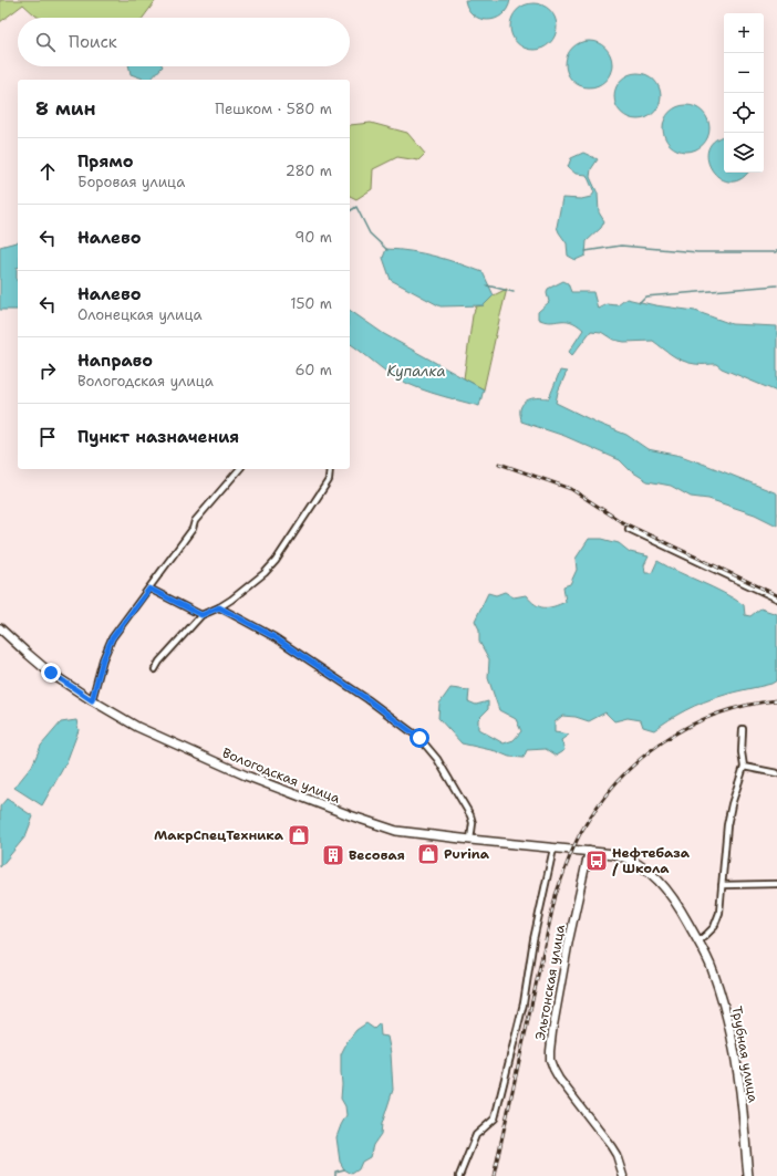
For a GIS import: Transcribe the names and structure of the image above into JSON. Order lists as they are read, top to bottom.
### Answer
{
  "streets": {
    "main road": ["Вологодская улица", "Трубная улица"],
    "street": ["Эльтонская улица"]
  },
  "crossings": [
    ["Вологодская улица", "Эльтонская улица"],
    ["Вологодская улица", "Трубная улица"],
    ["Эльтонская улица", "Трубная улица"]
  ],
  "water": ["Купалка"],
  "places": {
    "shop": ["МакрСпецТехника", "Purina"],
    "building": ["Весовая"],
    "bus stop": ["Нефтебаза / Школа"]
  },
  "page": {
    "map_buttons": ["+", "−"],
    "search": "Поиск",
    "heading": ["8 мин", "Пешком · 580 m"],
    "list": [
      ["Прямо", "Боровая улица", "280 m"],
      ["Налево", "90 m"],
      ["Налево", "Олонецкая улица", "150 m"],
      ["Направо", "Вологодская улица", "60 m"],
      "Пункт назначения"
    ]
  }
}
